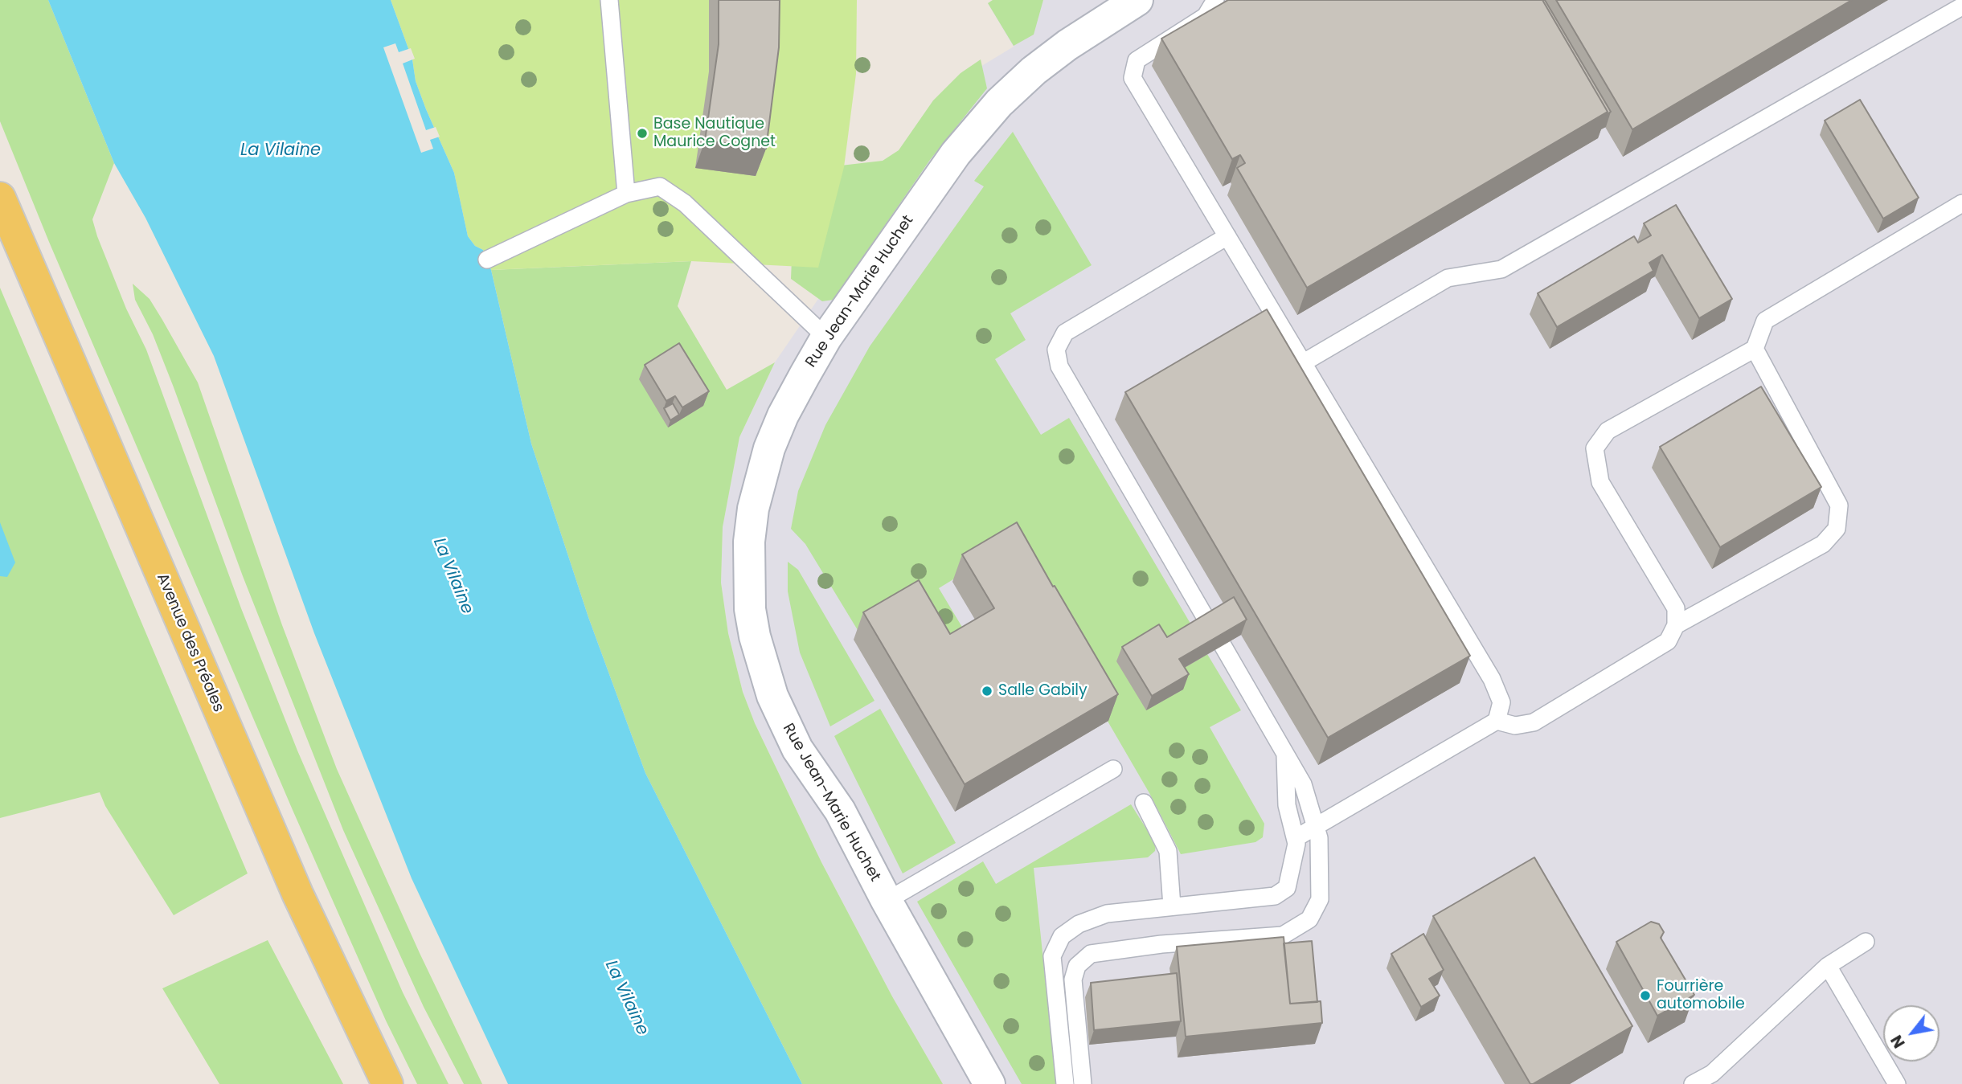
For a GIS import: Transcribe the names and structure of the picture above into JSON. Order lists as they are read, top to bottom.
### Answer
{
  "streets": {
    "main road": ["Avenue des Préales"],
    "street": ["Rue Jean-Marie Huchet"]
  },
  "water": ["La Vilaine"],
  "places": ["Base Nautique Maurice Cognet", "Salle Gabily", "Fourrière automobile"],
  "north": "bottom left"
}
